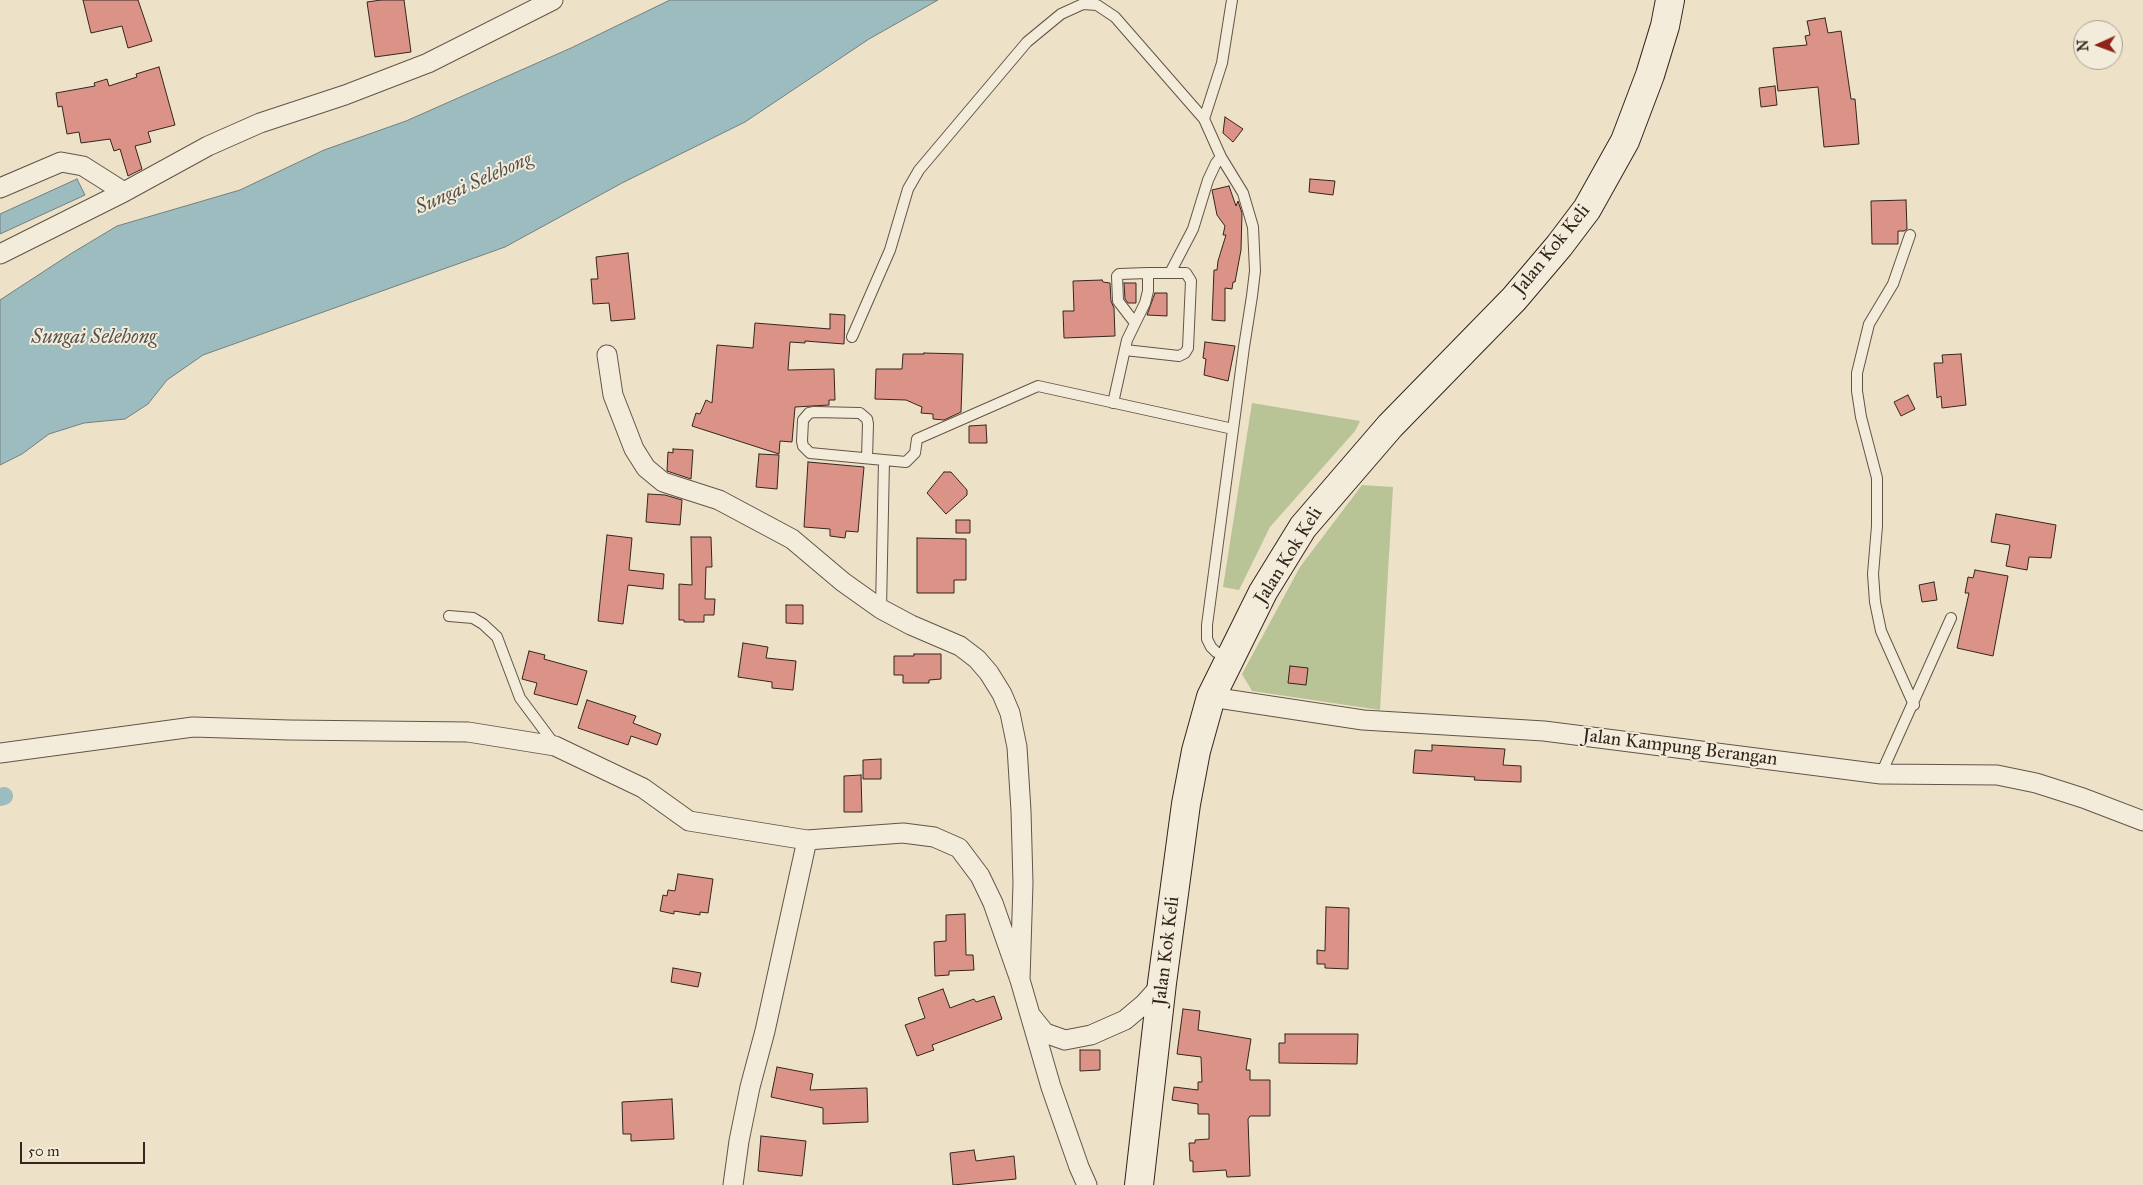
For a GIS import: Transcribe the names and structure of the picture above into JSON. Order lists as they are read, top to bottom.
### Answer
{
  "streets": {
    "street": ["Jalan Kok Keli", "Jalan Kampung Berangan"]
  },
  "crossings": [
    ["Jalan Kok Keli", "Jalan Kampung Berangan"]
  ],
  "water": ["Sungai Selehong"],
  "scale_bar": "50 m",
  "north": "left"
}
